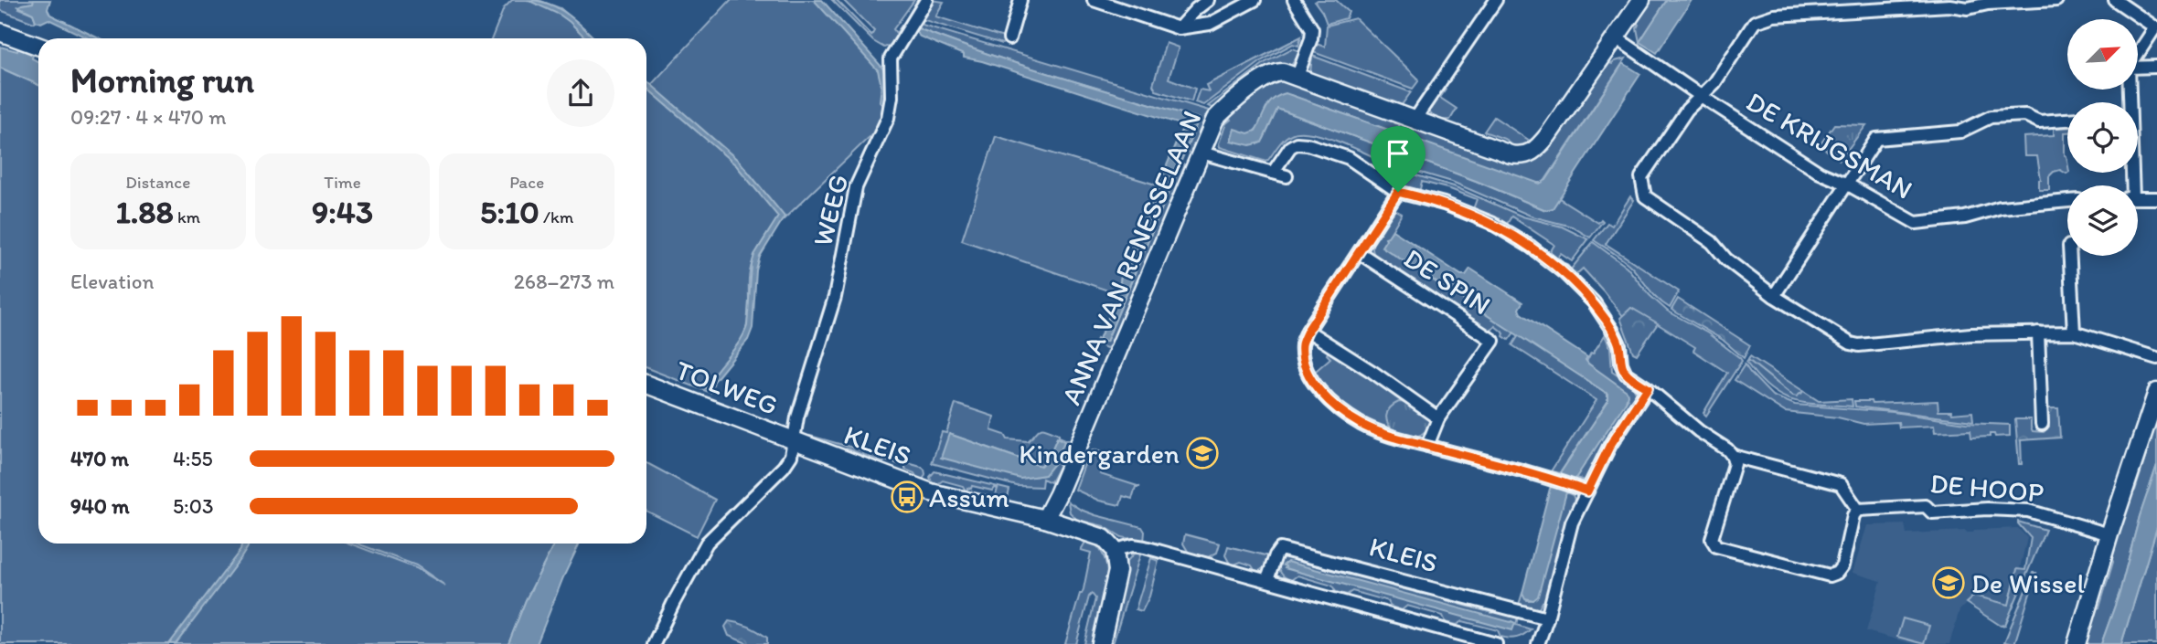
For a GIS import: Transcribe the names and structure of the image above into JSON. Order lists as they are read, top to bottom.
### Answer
{
  "streets": {
    "street": [
      "DE KRIJGSMAN",
      "WEEG",
      "ANNA VAN RENESSELAAN",
      "DE SPIN",
      "TOLWEG",
      "KLEIS",
      "DE HOOP"
    ]
  },
  "crossings": [
    ["DE KRIJGSMAN", "ANNA VAN RENESSELAAN"],
    ["WEEG", "TOLWEG"],
    ["WEEG", "KLEIS"],
    ["ANNA VAN RENESSELAAN", "KLEIS"],
    ["TOLWEG", "KLEIS"]
  ],
  "places": {
    "school or university": ["Kindergarden", "De Wissel"],
    "bus stop": ["Assum"]
  },
  "north": "top right",
  "page": {
    "heading": ["Morning run", "09:27 · 4 × 470 m"],
    "stats": [
      ["Distance", "1.88 km"],
      ["Time", "9:43"],
      ["Pace", "5:10 /km"]
    ],
    "chart": ["Elevation", "268–273 m"],
    "list": [
      {
        "name": "470 m",
        "note": "4:55"
      },
      {
        "name": "940 m",
        "note": "5:03"
      }
    ]
  }
}
